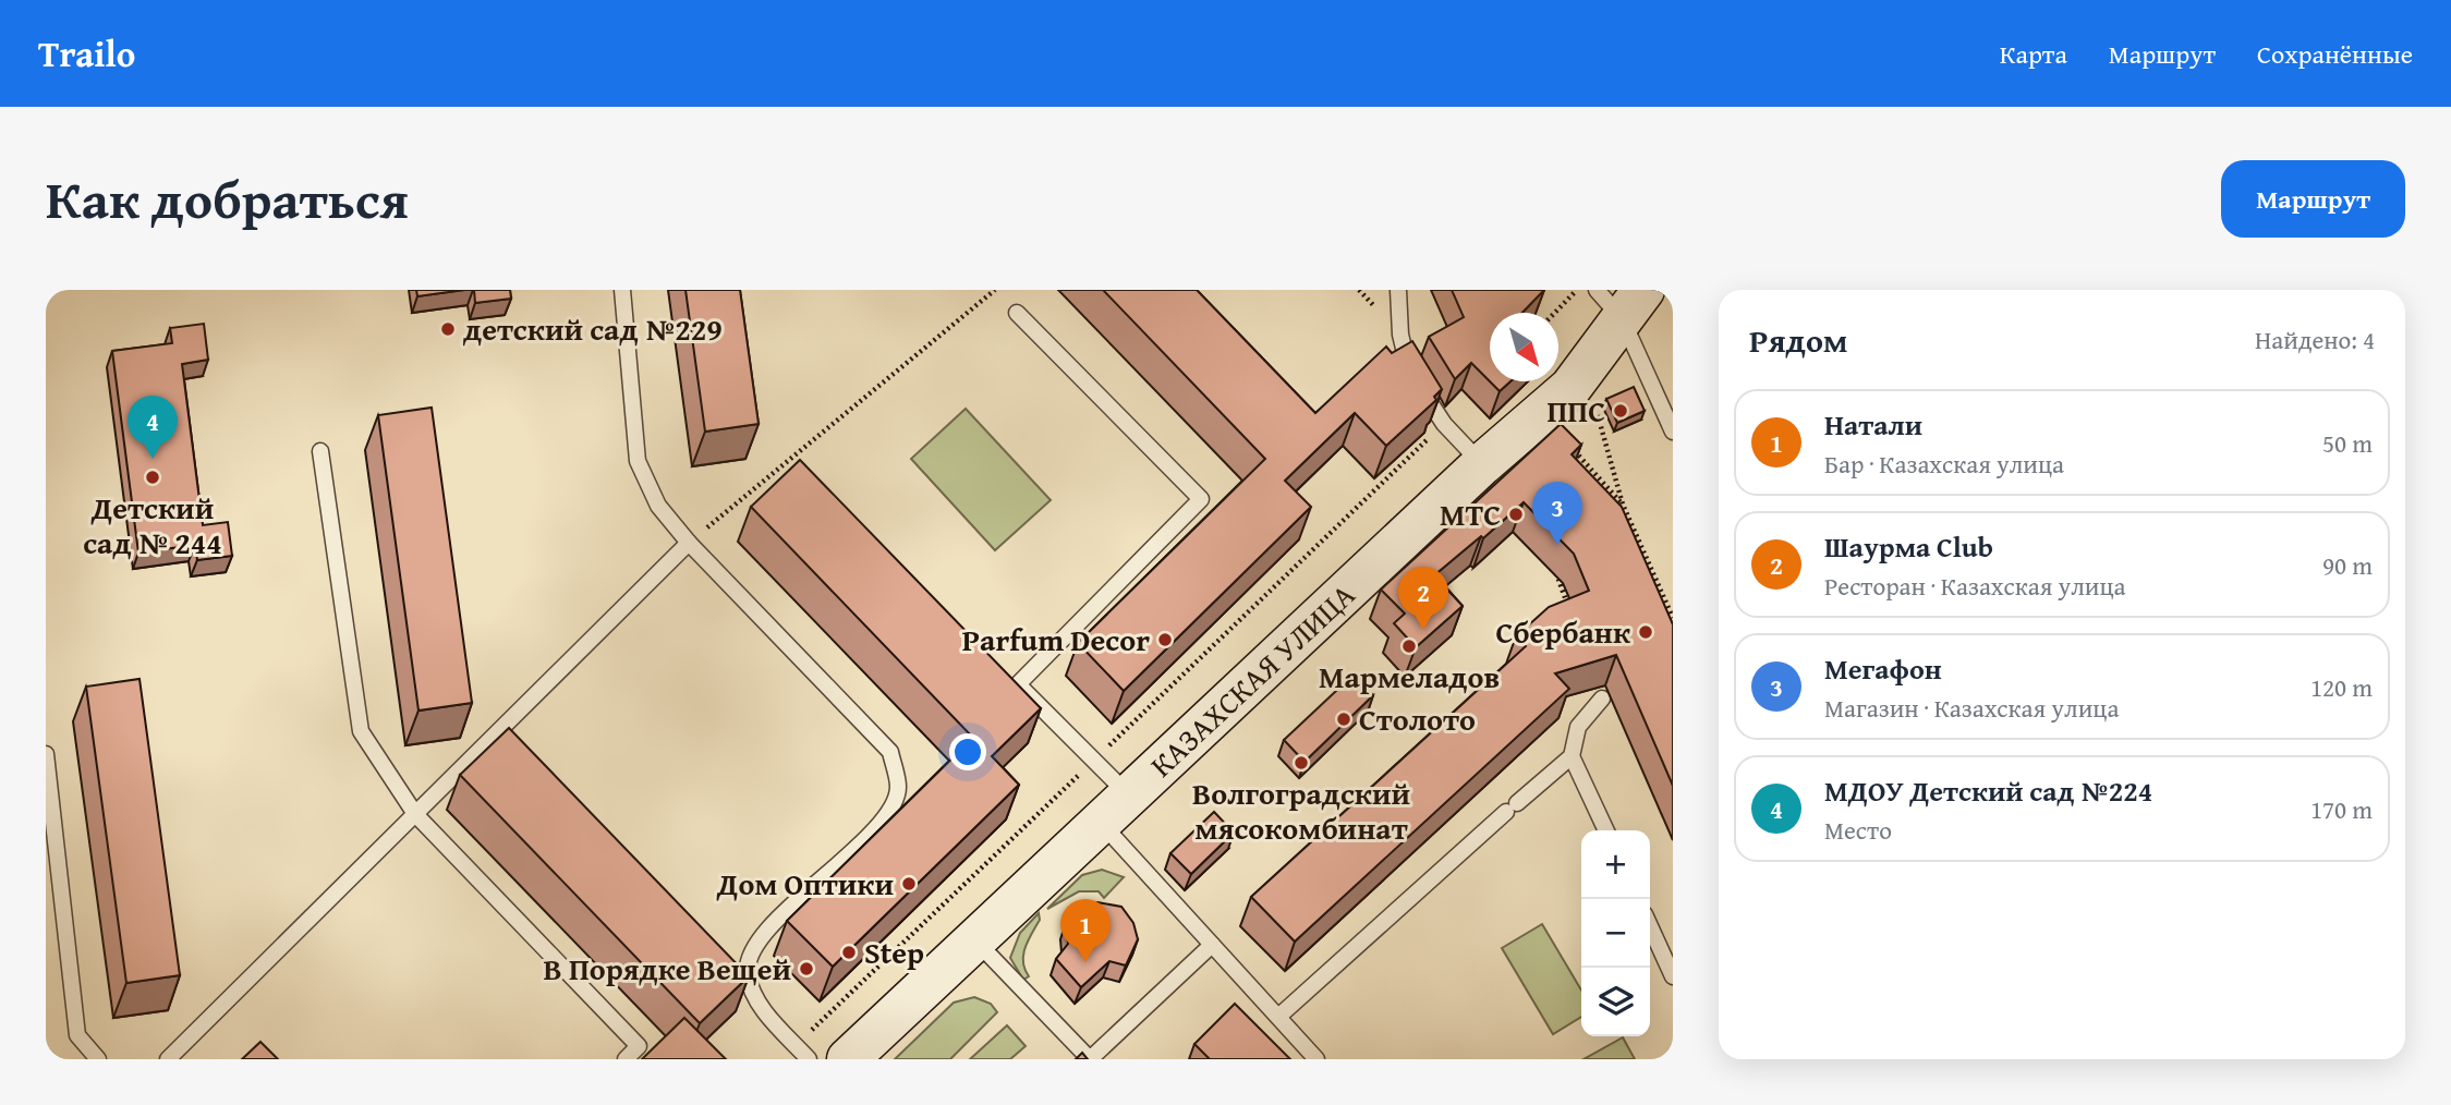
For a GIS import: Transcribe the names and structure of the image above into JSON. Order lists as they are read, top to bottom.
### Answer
{
  "streets": {
    "main road": ["КАЗАХСКАЯ УЛИЦА"]
  },
  "places": [
    "детский сад №229",
    "ППС",
    "Детский сад № 244",
    "МТС",
    "Сбербанк",
    "Parfum Decor",
    "Мармеладов",
    "Столото",
    "Волгоградский мясокомбинат",
    "Дом Оптики",
    "Step",
    "В Порядке Вещей"
  ],
  "north": "bottom right",
  "page": {
    "header": "Trailo",
    "nav": ["Карта", "Маршрут", "Сохранённые"],
    "title": "Как добраться",
    "buttons": "Маршрут",
    "heading": ["Рядом", "Найдено: 4"],
    "list": [
      {
        "mark": "1",
        "name": "Натали",
        "note": "Бар · Казахская улица",
        "value": "50 m"
      },
      {
        "mark": "2",
        "name": "Шаурма Club",
        "note": "Ресторан · Казахская улица",
        "value": "90 m"
      },
      {
        "mark": "3",
        "name": "Мегафон",
        "note": "Магазин · Казахская улица",
        "value": "120 m"
      },
      {
        "mark": "4",
        "name": "МДОУ Детский сад №224",
        "note": "Место",
        "value": "170 m"
      }
    ],
    "pins": [
      "4",
      "3",
      "2",
      "1"
    ],
    "map_buttons": ["+", "−"]
  }
}
